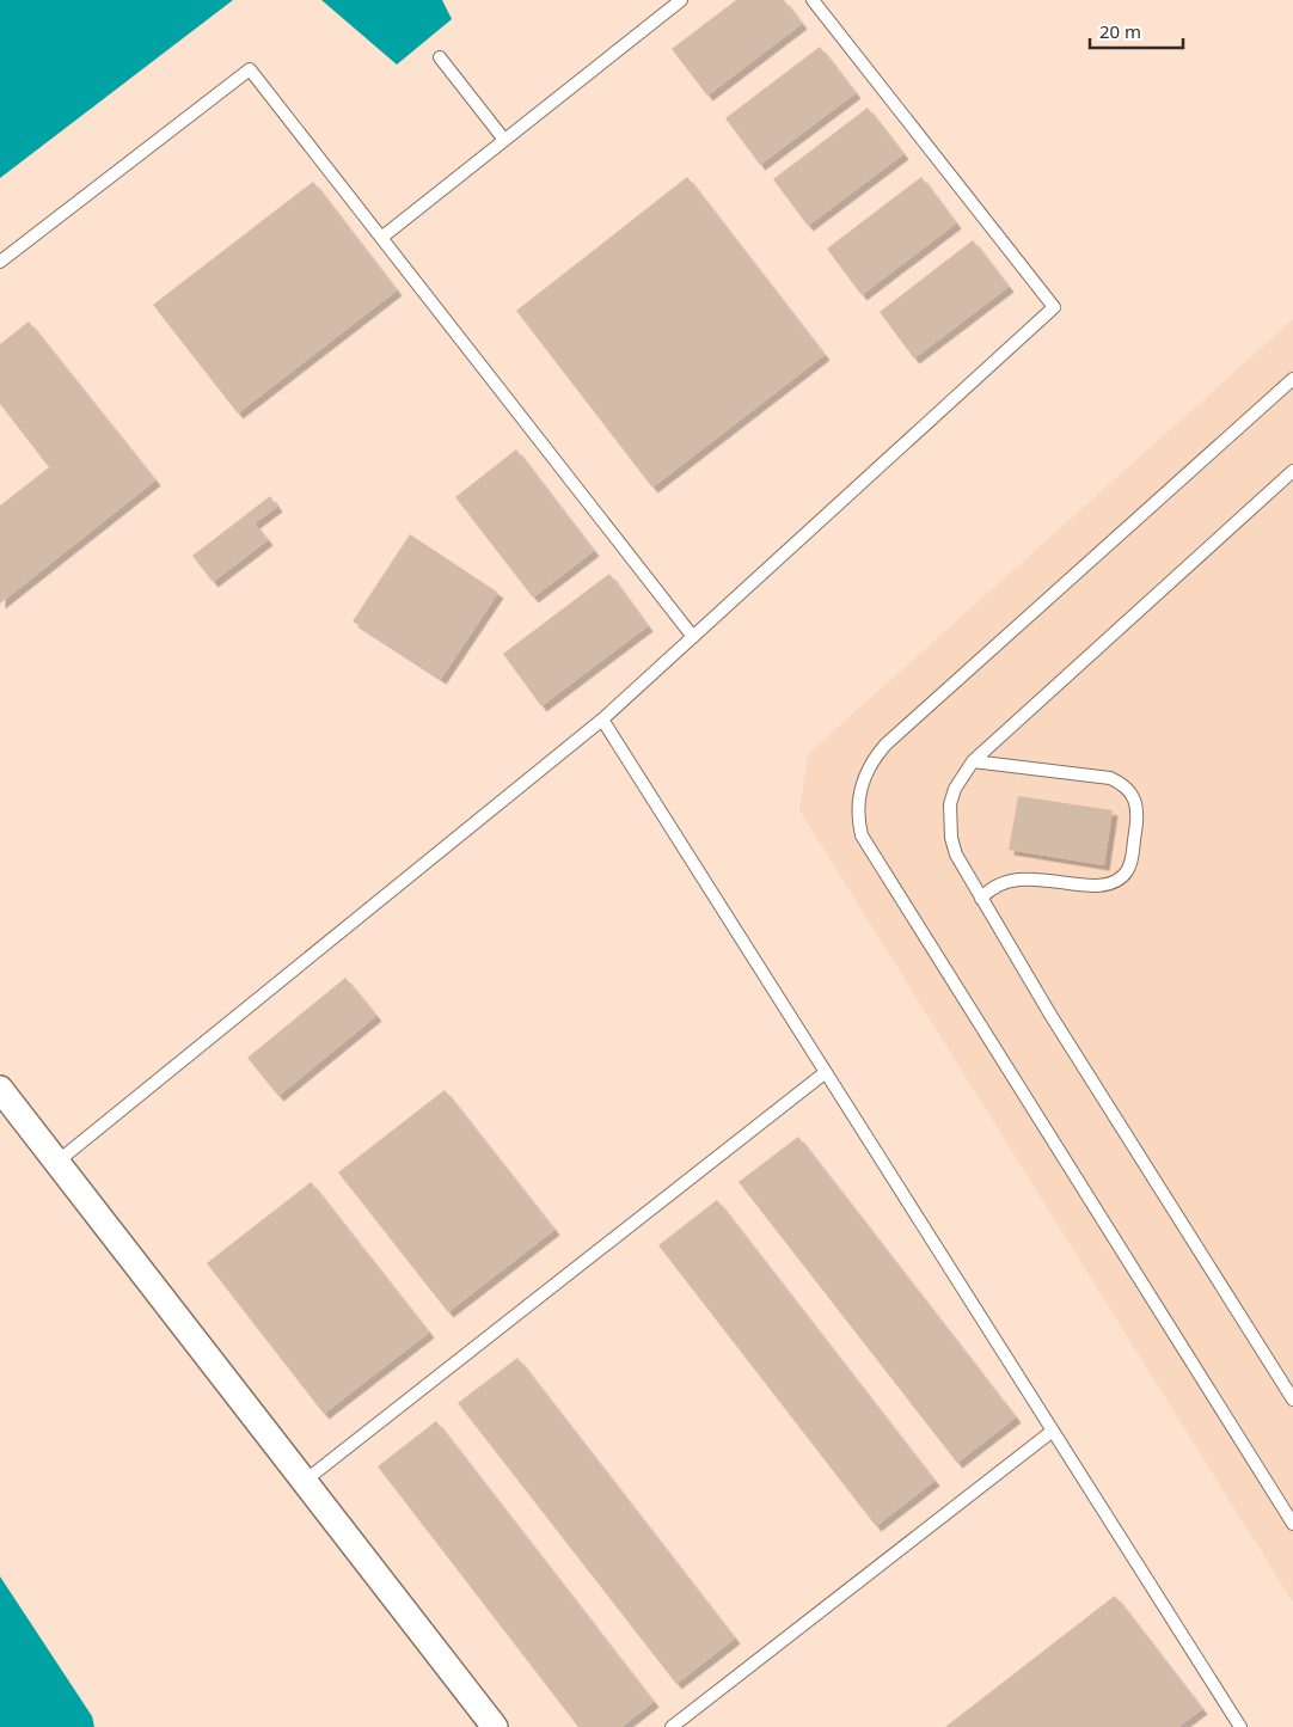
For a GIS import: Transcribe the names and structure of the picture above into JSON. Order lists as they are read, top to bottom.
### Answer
{
  "scale_bar": "20 m"
}
